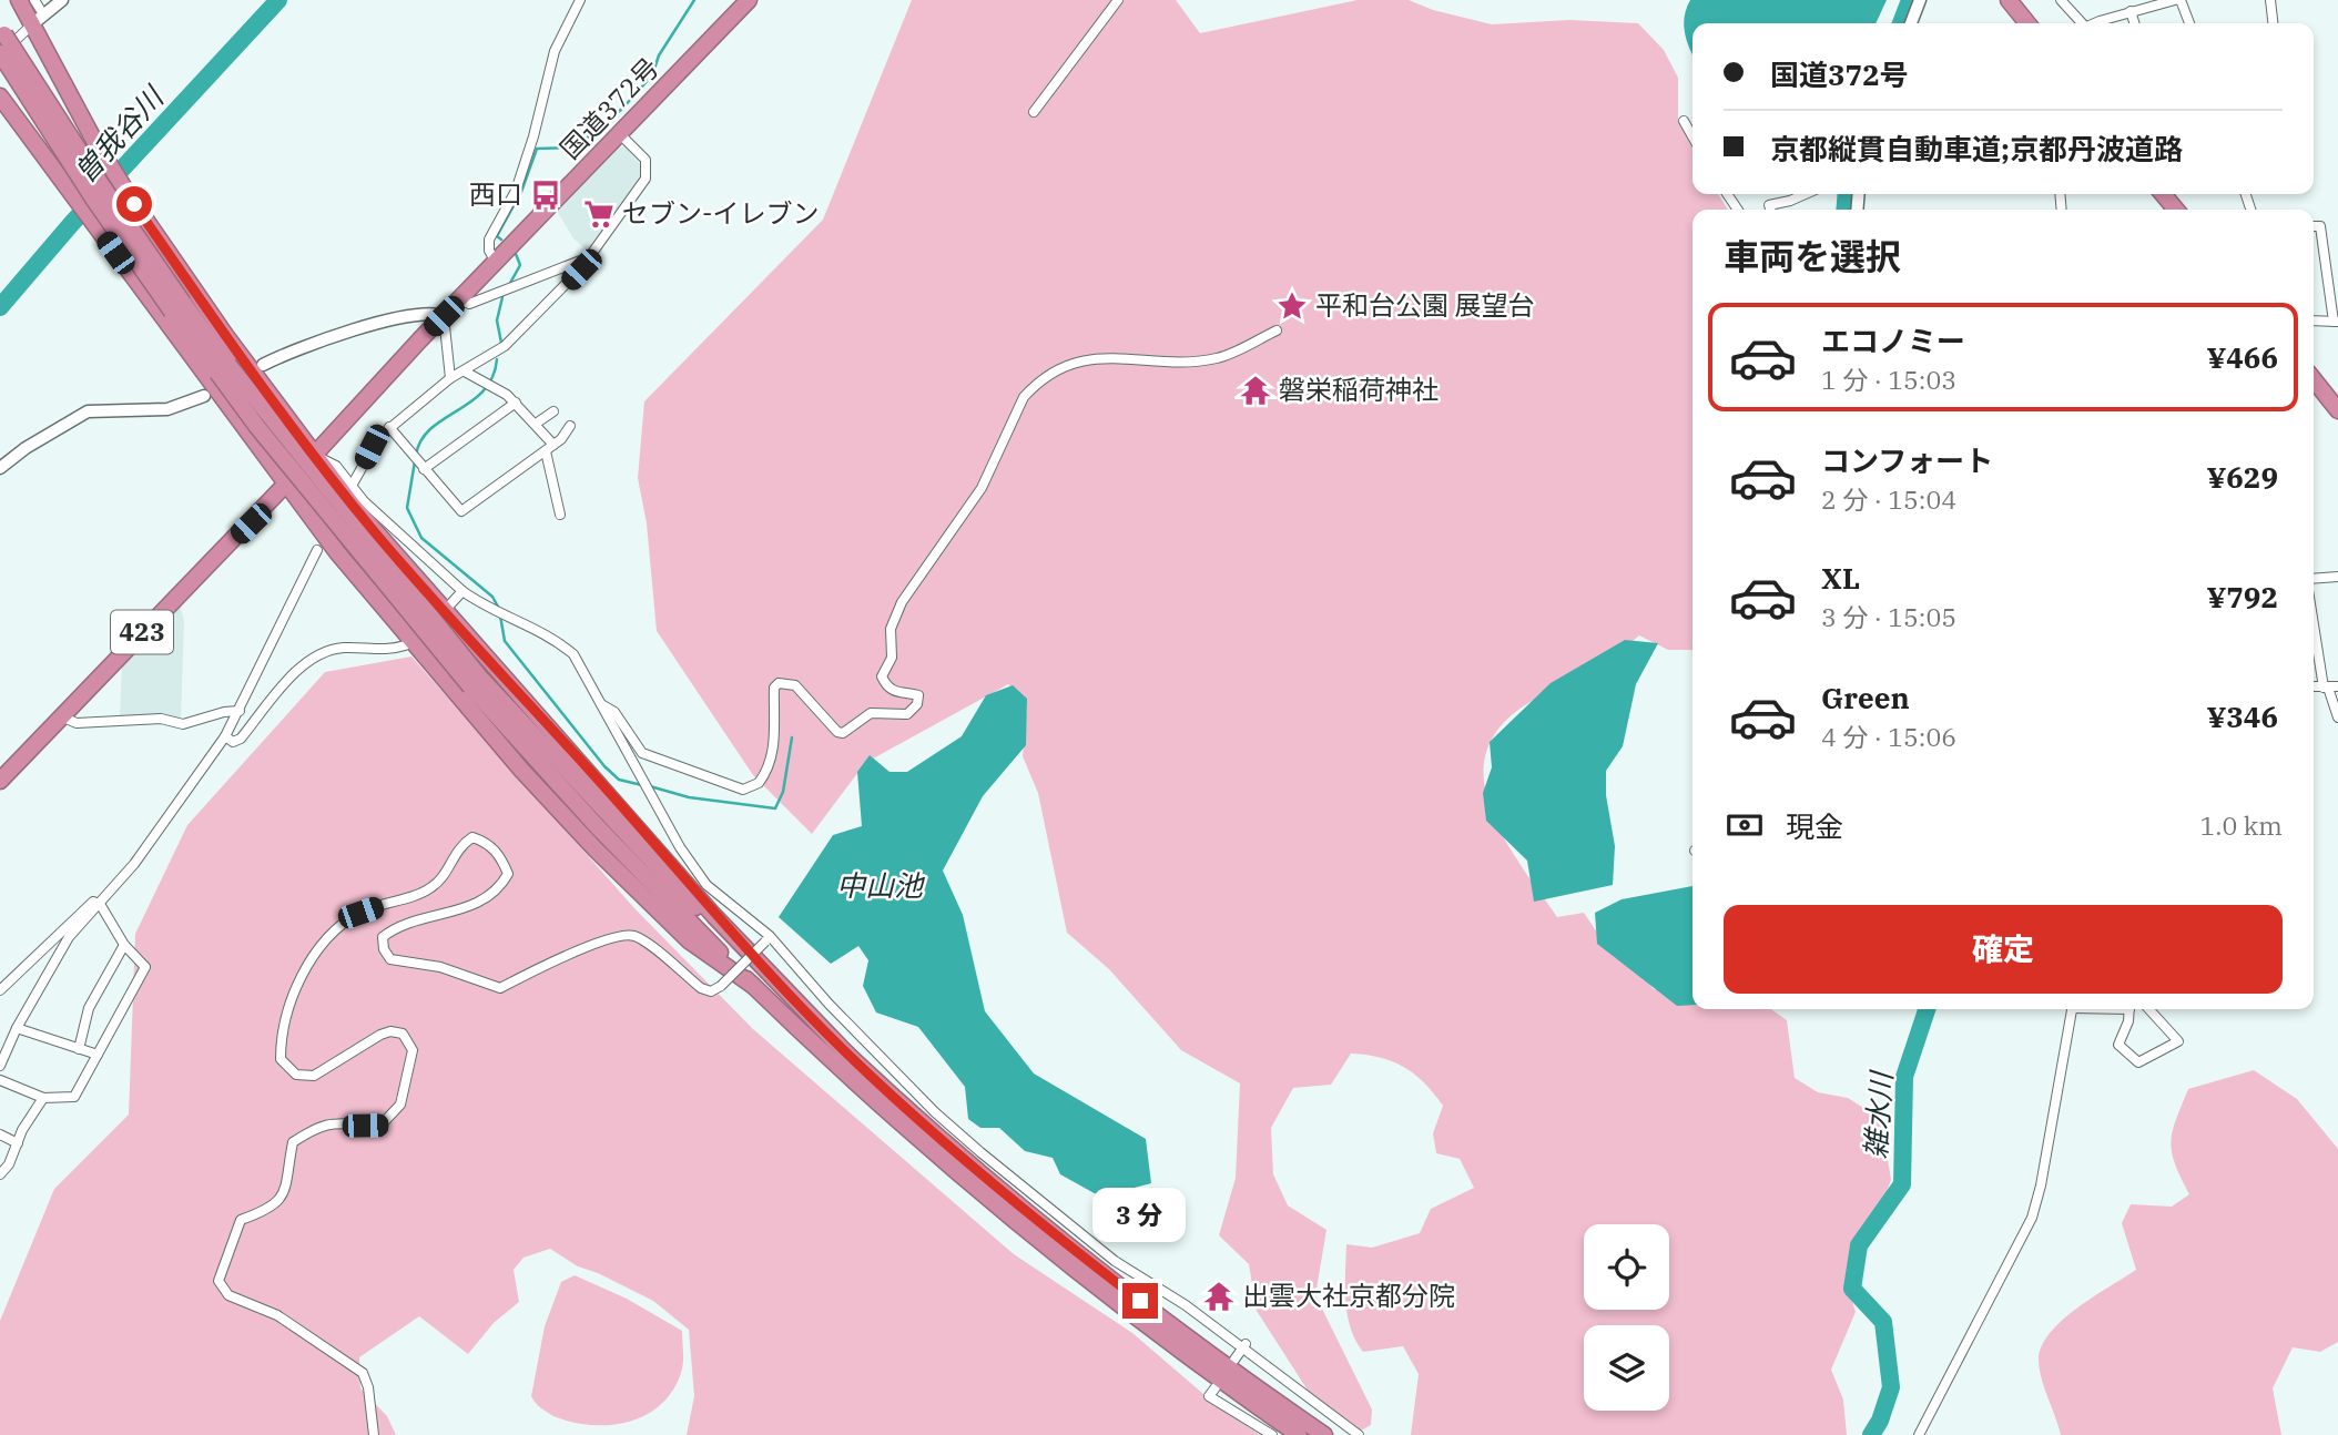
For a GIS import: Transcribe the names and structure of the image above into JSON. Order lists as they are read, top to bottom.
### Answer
{
  "streets": {
    "highway": ["国道372号", "423"]
  },
  "crossings": [
    ["国道372号", "423"]
  ],
  "water": ["曽我谷川", "中山池", "雑水川"],
  "places": {
    "bus stop": ["西口"],
    "supermarket": ["セブン-イレブン"],
    "place": ["平和台公園 展望台"],
    "temple": ["磐栄稲荷神社", "出雲大社京都分院"]
  },
  "page": {
    "banner": ["国道372号", "京都縦貫自動車道;京都丹波道路"],
    "heading": "車両を選択",
    "list": [
      {
        "name": "エコノミー",
        "note": "1 分 · 15:03",
        "value": "¥466"
      },
      {
        "name": "コンフォート",
        "note": "2 分 · 15:04",
        "value": "¥629"
      },
      {
        "name": "XL",
        "note": "3 分 · 15:05",
        "value": "¥792"
      },
      {
        "name": "Green",
        "note": "4 分 · 15:06",
        "value": "¥346"
      }
    ],
    "pay": ["現金", "1.0 km"],
    "buttons": "確定",
    "bubble": "3 分"
  }
}
